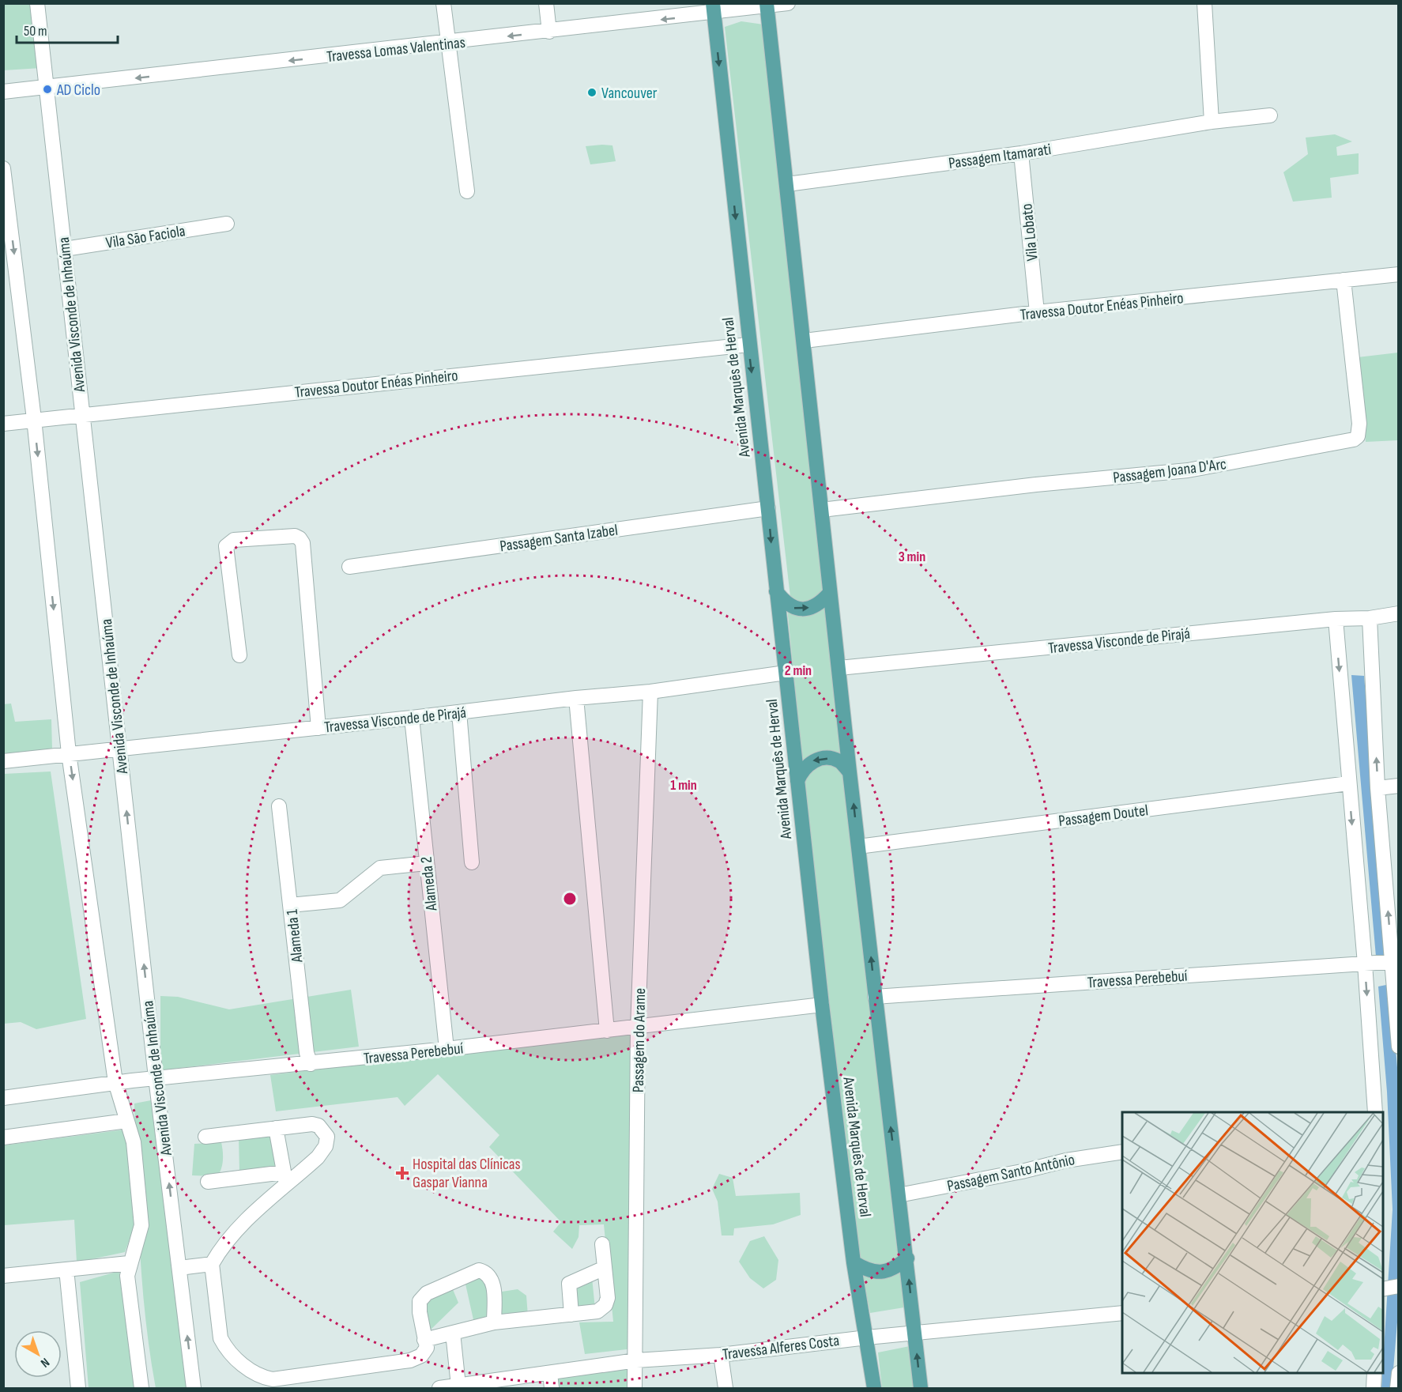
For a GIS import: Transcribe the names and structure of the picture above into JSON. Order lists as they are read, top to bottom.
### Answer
{
  "streets": {
    "main road": ["Avenida Marquês de Herval"],
    "street": [
      "Travessa Lomas Valentinas",
      "Passagem Itamarati",
      "Vila Lobato",
      "Vila São Faciola",
      "Travessa Doutor Enéas Pinheiro",
      "Avenida Visconde de Inhaúma",
      "Passagem Joana D'Arc",
      "Passagem Santa Izabel",
      "Travessa Visconde de Pirajá",
      "Passagem Doutel",
      "Alameda 2",
      "Alameda 1",
      "Travessa Perebebuí",
      "Passagem do Arame",
      "Passagem Santo Antônio",
      "Travessa Alferes Costa"
    ]
  },
  "crossings": [
    ["Travessa Lomas Valentinas", "Avenida Visconde de Inhaúma"],
    ["Travessa Lomas Valentinas", "Avenida Marquês de Herval"],
    ["Passagem Itamarati", "Vila Lobato"],
    ["Vila Lobato", "Travessa Doutor Enéas Pinheiro"],
    ["Vila São Faciola", "Avenida Visconde de Inhaúma"],
    ["Travessa Doutor Enéas Pinheiro", "Avenida Visconde de Inhaúma"],
    ["Travessa Doutor Enéas Pinheiro", "Avenida Marquês de Herval"],
    ["Travessa Doutor Enéas Pinheiro", "Passagem Joana D'Arc"],
    ["Avenida Visconde de Inhaúma", "Travessa Visconde de Pirajá"],
    ["Avenida Visconde de Inhaúma", "Travessa Perebebuí"],
    ["Avenida Marquês de Herval", "Passagem Santa Izabel"],
    ["Avenida Marquês de Herval", "Travessa Visconde de Pirajá"],
    ["Avenida Marquês de Herval", "Travessa Perebebuí"],
    ["Avenida Marquês de Herval", "Travessa Alferes Costa"],
    ["Travessa Visconde de Pirajá", "Alameda 2"],
    ["Travessa Visconde de Pirajá", "Passagem do Arame"],
    ["Alameda 2", "Travessa Perebebuí"],
    ["Alameda 1", "Travessa Perebebuí"],
    ["Travessa Perebebuí", "Passagem do Arame"],
    ["Passagem do Arame", "Travessa Alferes Costa"]
  ],
  "one_way": ["Travessa Lomas Valentinas"],
  "places": {
    "other": ["AD Ciclo", "Vancouver"],
    "health": ["Hospital das Clínicas Gaspar Vianna"]
  },
  "scale_bar": "50 m",
  "north": "bottom right",
  "rings": ["3 min", "2 min", "1 min"]
}
